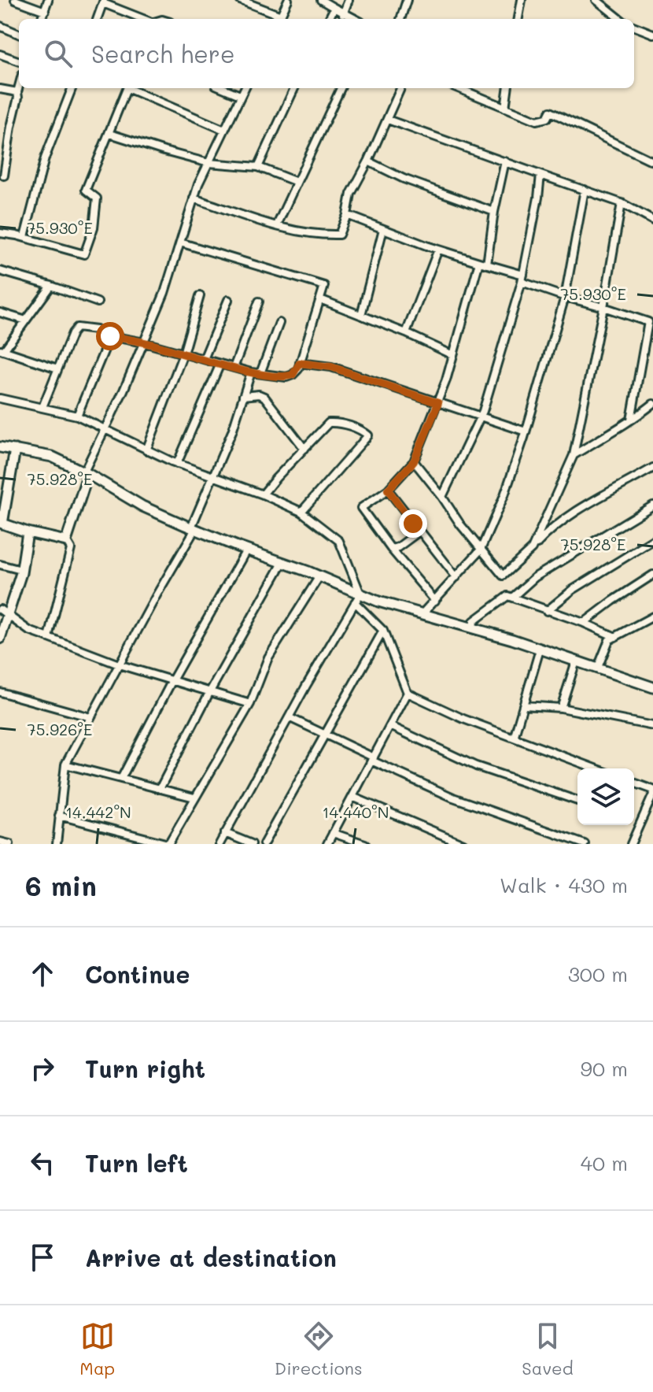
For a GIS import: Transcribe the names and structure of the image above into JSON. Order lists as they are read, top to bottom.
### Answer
{
  "page": {
    "search": "Search here",
    "heading": ["6 min", "Walk · 430 m"],
    "list": [
      ["Continue", "300 m"],
      ["Turn right", "90 m"],
      ["Turn left", "40 m"],
      "Arrive at destination"
    ],
    "nav": ["Map", "Directions", "Saved"]
  },
  "coordinates": [
    "75.930°E",
    "75.928°E",
    "75.926°E",
    "14.442°N",
    "14.440°N"
  ]
}
